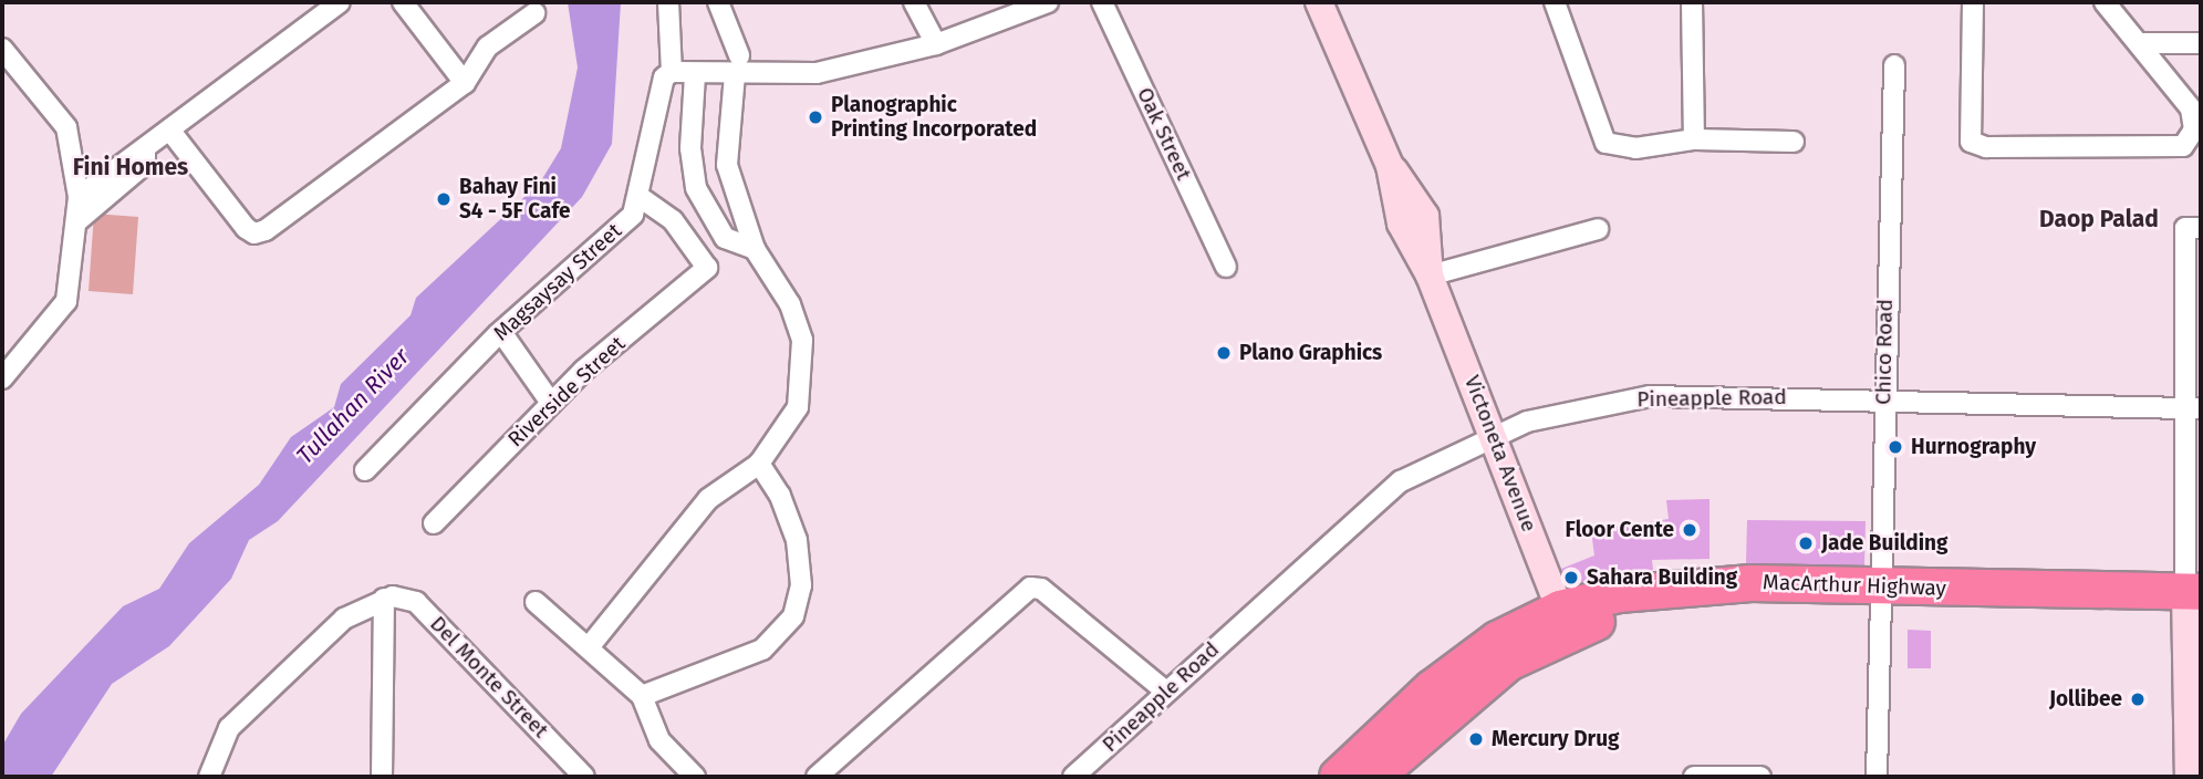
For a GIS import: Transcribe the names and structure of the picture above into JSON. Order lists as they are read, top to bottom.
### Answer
{
  "streets": {
    "highway": ["MacArthur Highway"],
    "main road": ["Victoneta Avenue"],
    "street": [
      "Oak Street",
      "Magsaysay Street",
      "Chico Road",
      "Riverside Street",
      "Pineapple Road",
      "Del Monte Street"
    ]
  },
  "crossings": [
    ["Magsaysay Street", "Riverside Street"],
    ["Chico Road", "Pineapple Road"],
    ["Chico Road", "MacArthur Highway"],
    ["Pineapple Road", "Victoneta Avenue"],
    ["Victoneta Avenue", "MacArthur Highway"]
  ],
  "districts": ["Fini Homes", "Daop Palad"],
  "water": ["Tullahan River"],
  "places": [
    "Planographic Printing Incorporated",
    "Bahay Fini S4 - 5F Cafe",
    "Plano Graphics",
    "Hurnography",
    "Floor Cente",
    "Jade Building",
    "Sahara Building",
    "Jollibee",
    "Mercury Drug"
  ]
}
